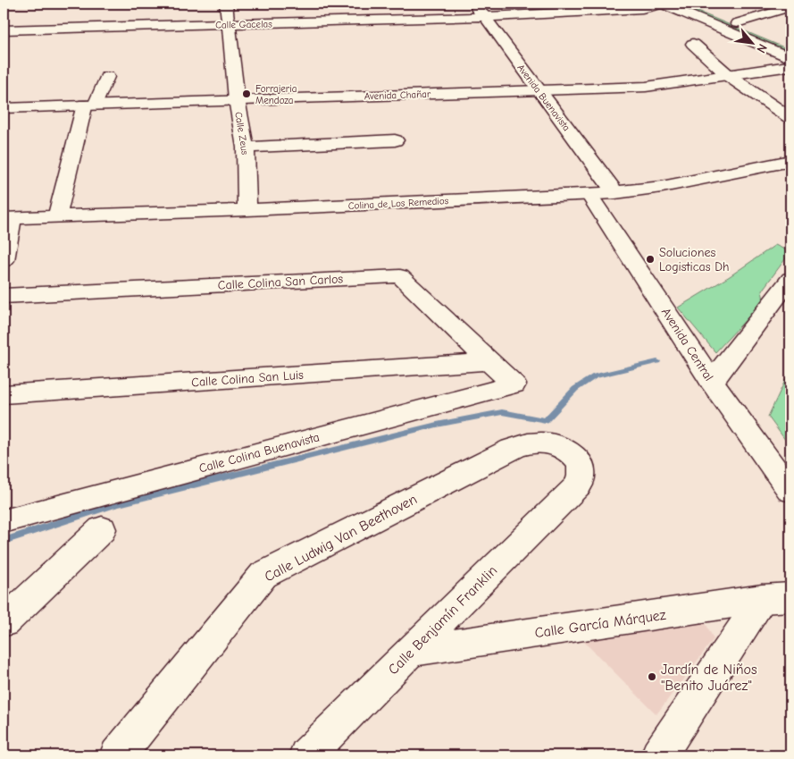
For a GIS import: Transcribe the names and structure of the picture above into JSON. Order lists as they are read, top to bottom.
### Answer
{
  "streets": {
    "street": [
      "Calle Gacelas",
      "Avenida Chañar",
      "Avenida Buenavista",
      "Calle Zeus",
      "Colina de Los Remedios",
      "Calle Colina San Carlos",
      "Avenida Central",
      "Calle Colina San Luis",
      "Calle Colina Buenavista",
      "Calle Ludwig Van Beethoven",
      "Calle Benjamín Franklin",
      "Calle García Márquez"
    ]
  },
  "crossings": [
    ["Calle Gacelas", "Avenida Buenavista"],
    ["Calle Gacelas", "Calle Zeus"],
    ["Avenida Chañar", "Avenida Buenavista"],
    ["Avenida Chañar", "Calle Zeus"],
    ["Avenida Buenavista", "Colina de Los Remedios"],
    ["Calle Zeus", "Colina de Los Remedios"],
    ["Colina de Los Remedios", "Avenida Central"],
    ["Calle Colina San Carlos", "Calle Colina San Luis"],
    ["Calle Colina San Carlos", "Calle Colina Buenavista"],
    ["Calle Ludwig Van Beethoven", "Calle Benjamín Franklin"],
    ["Calle Benjamín Franklin", "Calle García Márquez"]
  ],
  "places": ["Forrajeria Mendoza", "Soluciones Logisticas Dh", "Jardín de Niños \"Benito Juárez\""],
  "north": "bottom right"
}
